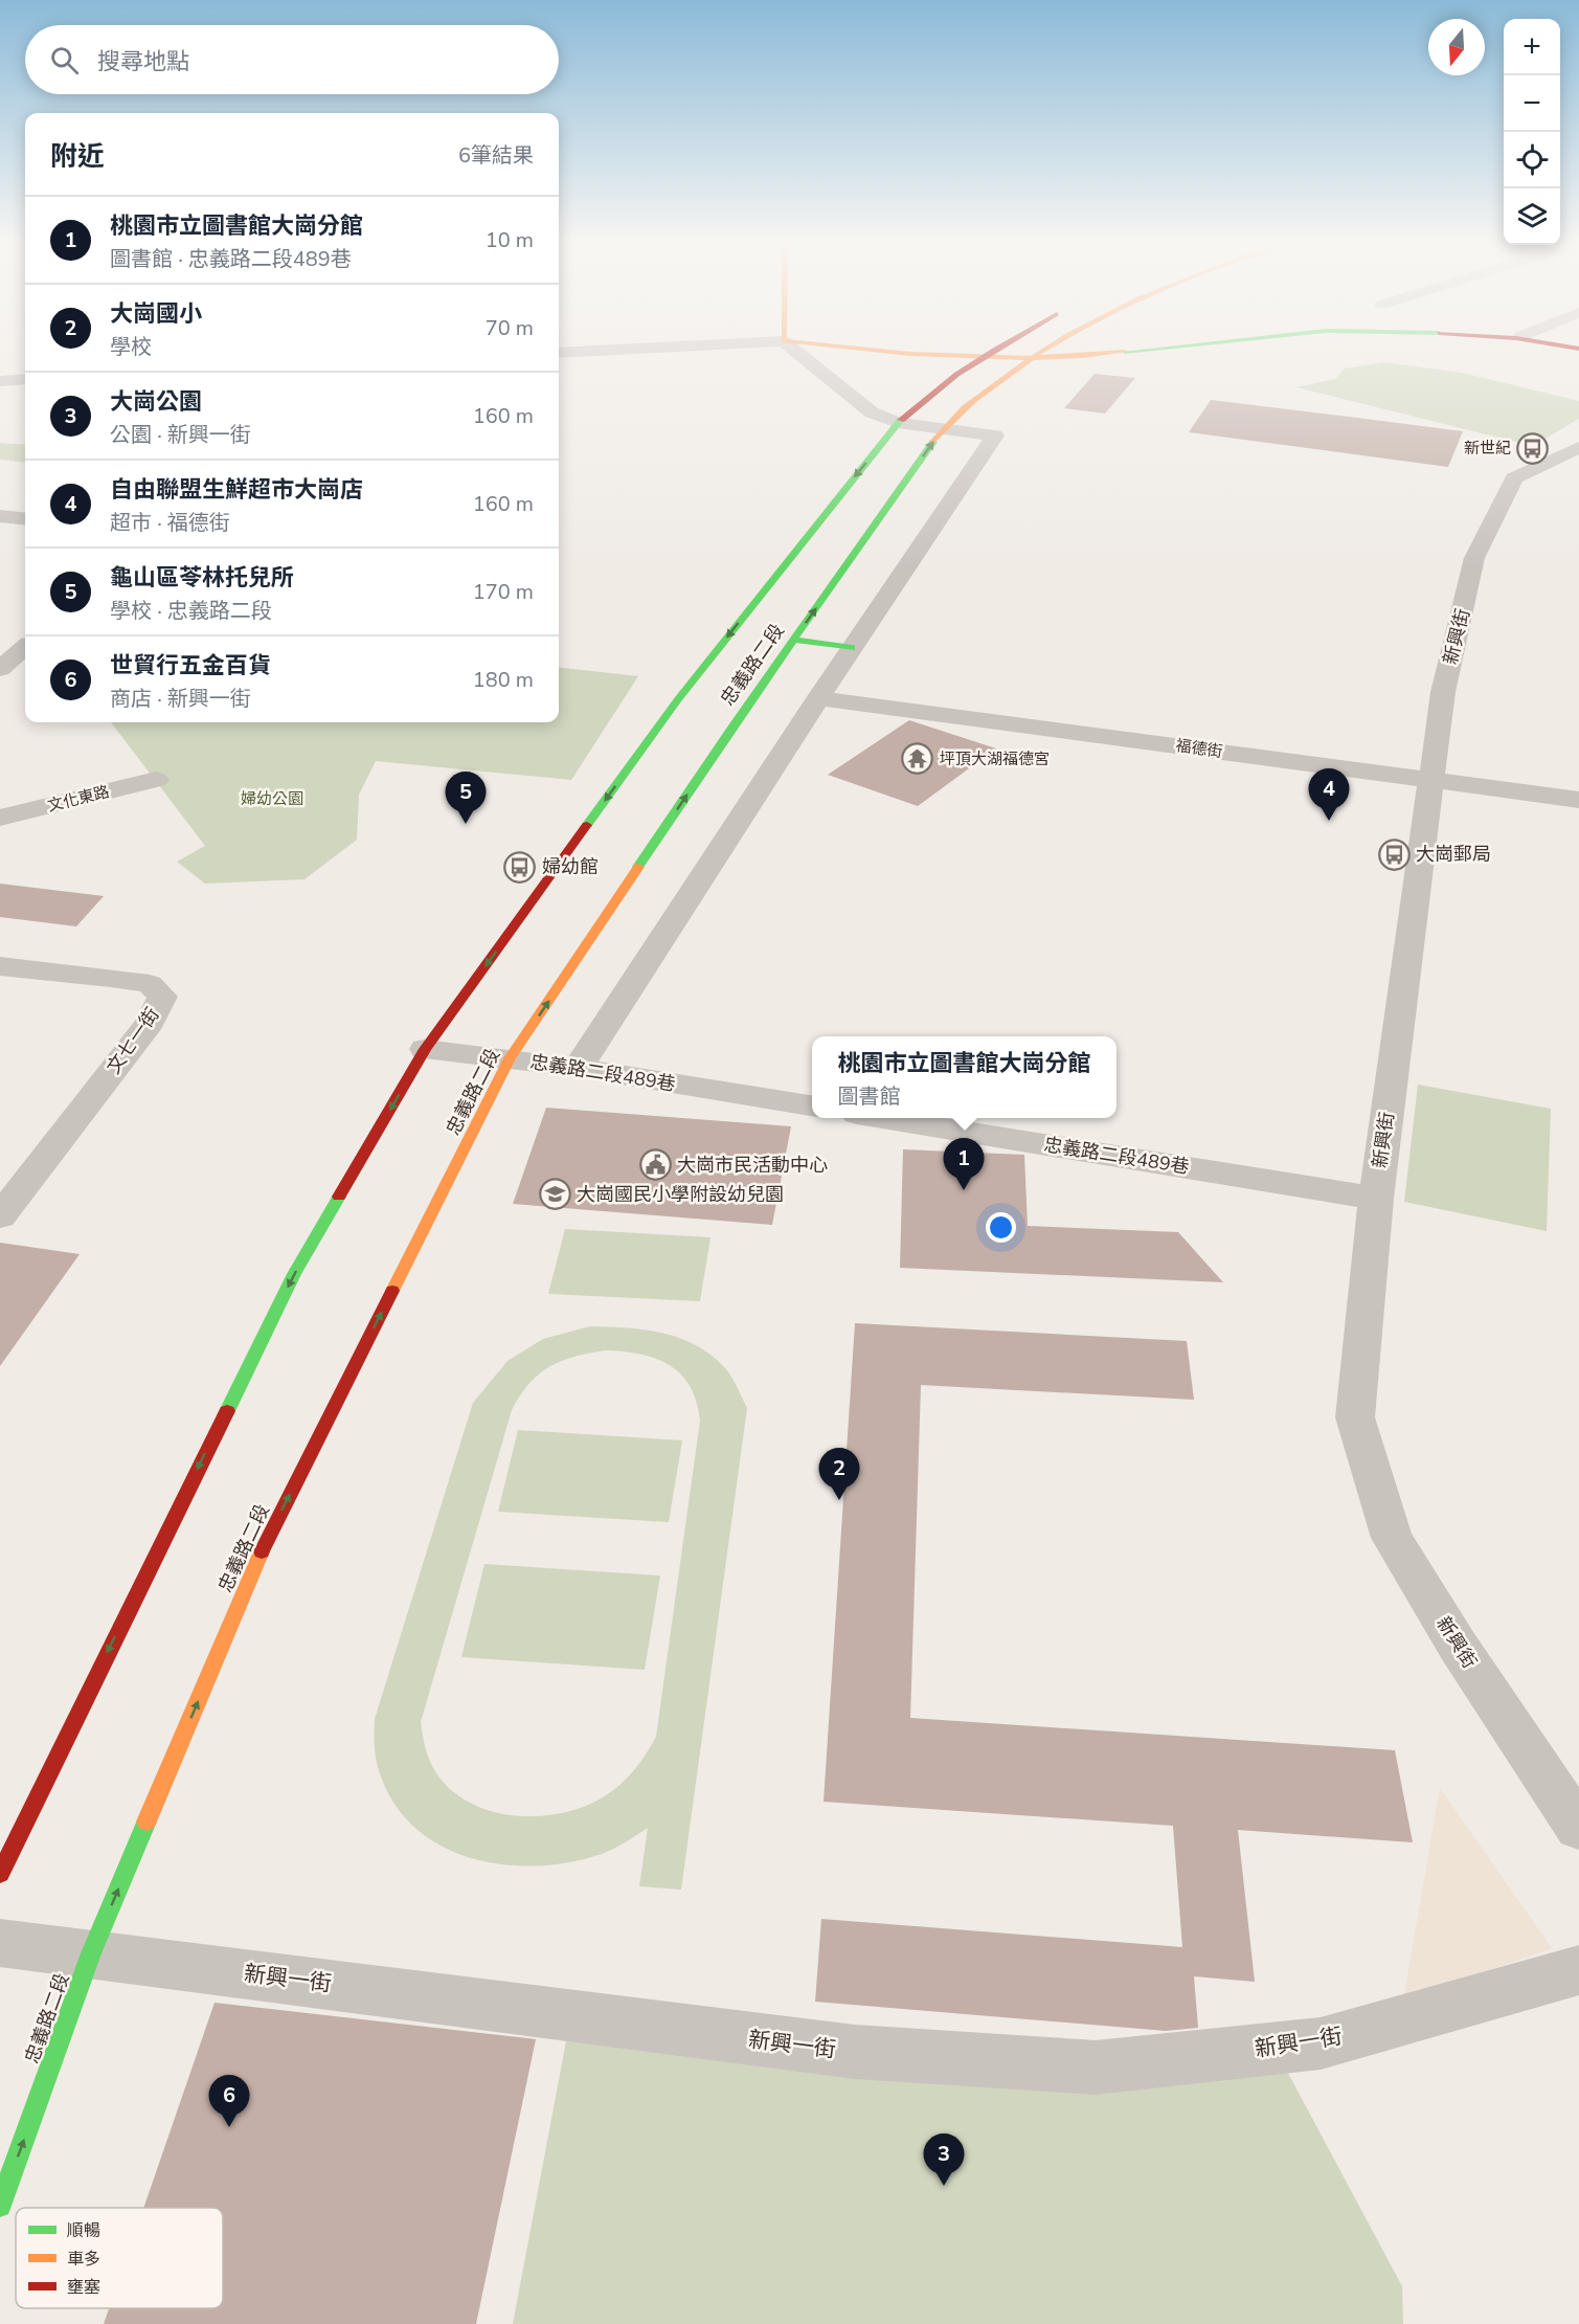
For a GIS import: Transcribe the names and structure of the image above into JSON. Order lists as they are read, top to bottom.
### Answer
{
  "streets": {
    "main road": ["忠義路二段"],
    "street": [
      "新興街",
      "福德街",
      "文化東路",
      "文七一街",
      "忠義路二段489巷",
      "新興一街"
    ]
  },
  "crossings": [
    ["新興街", "福德街"],
    ["新興街", "忠義路二段489巷"],
    ["忠義路二段", "忠義路二段489巷"],
    ["忠義路二段", "新興一街"]
  ],
  "parks": ["婦幼公園"],
  "places": {
    "bus stop": ["新世紀", "大崗郵局", "婦幼館"],
    "temple": ["坪頂大湖福德宮"],
    "public building": ["大崗市民活動中心"],
    "school or university": ["大崗國民小學附設幼兒園"]
  },
  "legend": ["順暢", "車多", "壅塞"],
  "north": "bottom",
  "page": {
    "map_buttons": ["+", "−"],
    "search": "搜尋地點",
    "heading": ["附近", "6筆結果"],
    "list": [
      {
        "mark": "1",
        "name": "桃園市立圖書館大崗分館",
        "note": "圖書館 · 忠義路二段489巷",
        "value": "10 m"
      },
      {
        "mark": "2",
        "name": "大崗國小",
        "note": "學校",
        "value": "70 m"
      },
      {
        "mark": "3",
        "name": "大崗公園",
        "note": "公園 · 新興一街",
        "value": "160 m"
      },
      {
        "mark": "4",
        "name": "自由聯盟生鮮超市大崗店",
        "note": "超市 · 福德街",
        "value": "160 m"
      },
      {
        "mark": "5",
        "name": "龜山區苓林托兒所",
        "note": "學校 · 忠義路二段",
        "value": "170 m"
      },
      {
        "mark": "6",
        "name": "世貿行五金百貨",
        "note": "商店 · 新興一街",
        "value": "180 m"
      }
    ],
    "pins": [
      "4",
      "5",
      "1",
      "2",
      "6",
      "3"
    ],
    "popup": ["桃園市立圖書館大崗分館", "圖書館"]
  }
}
